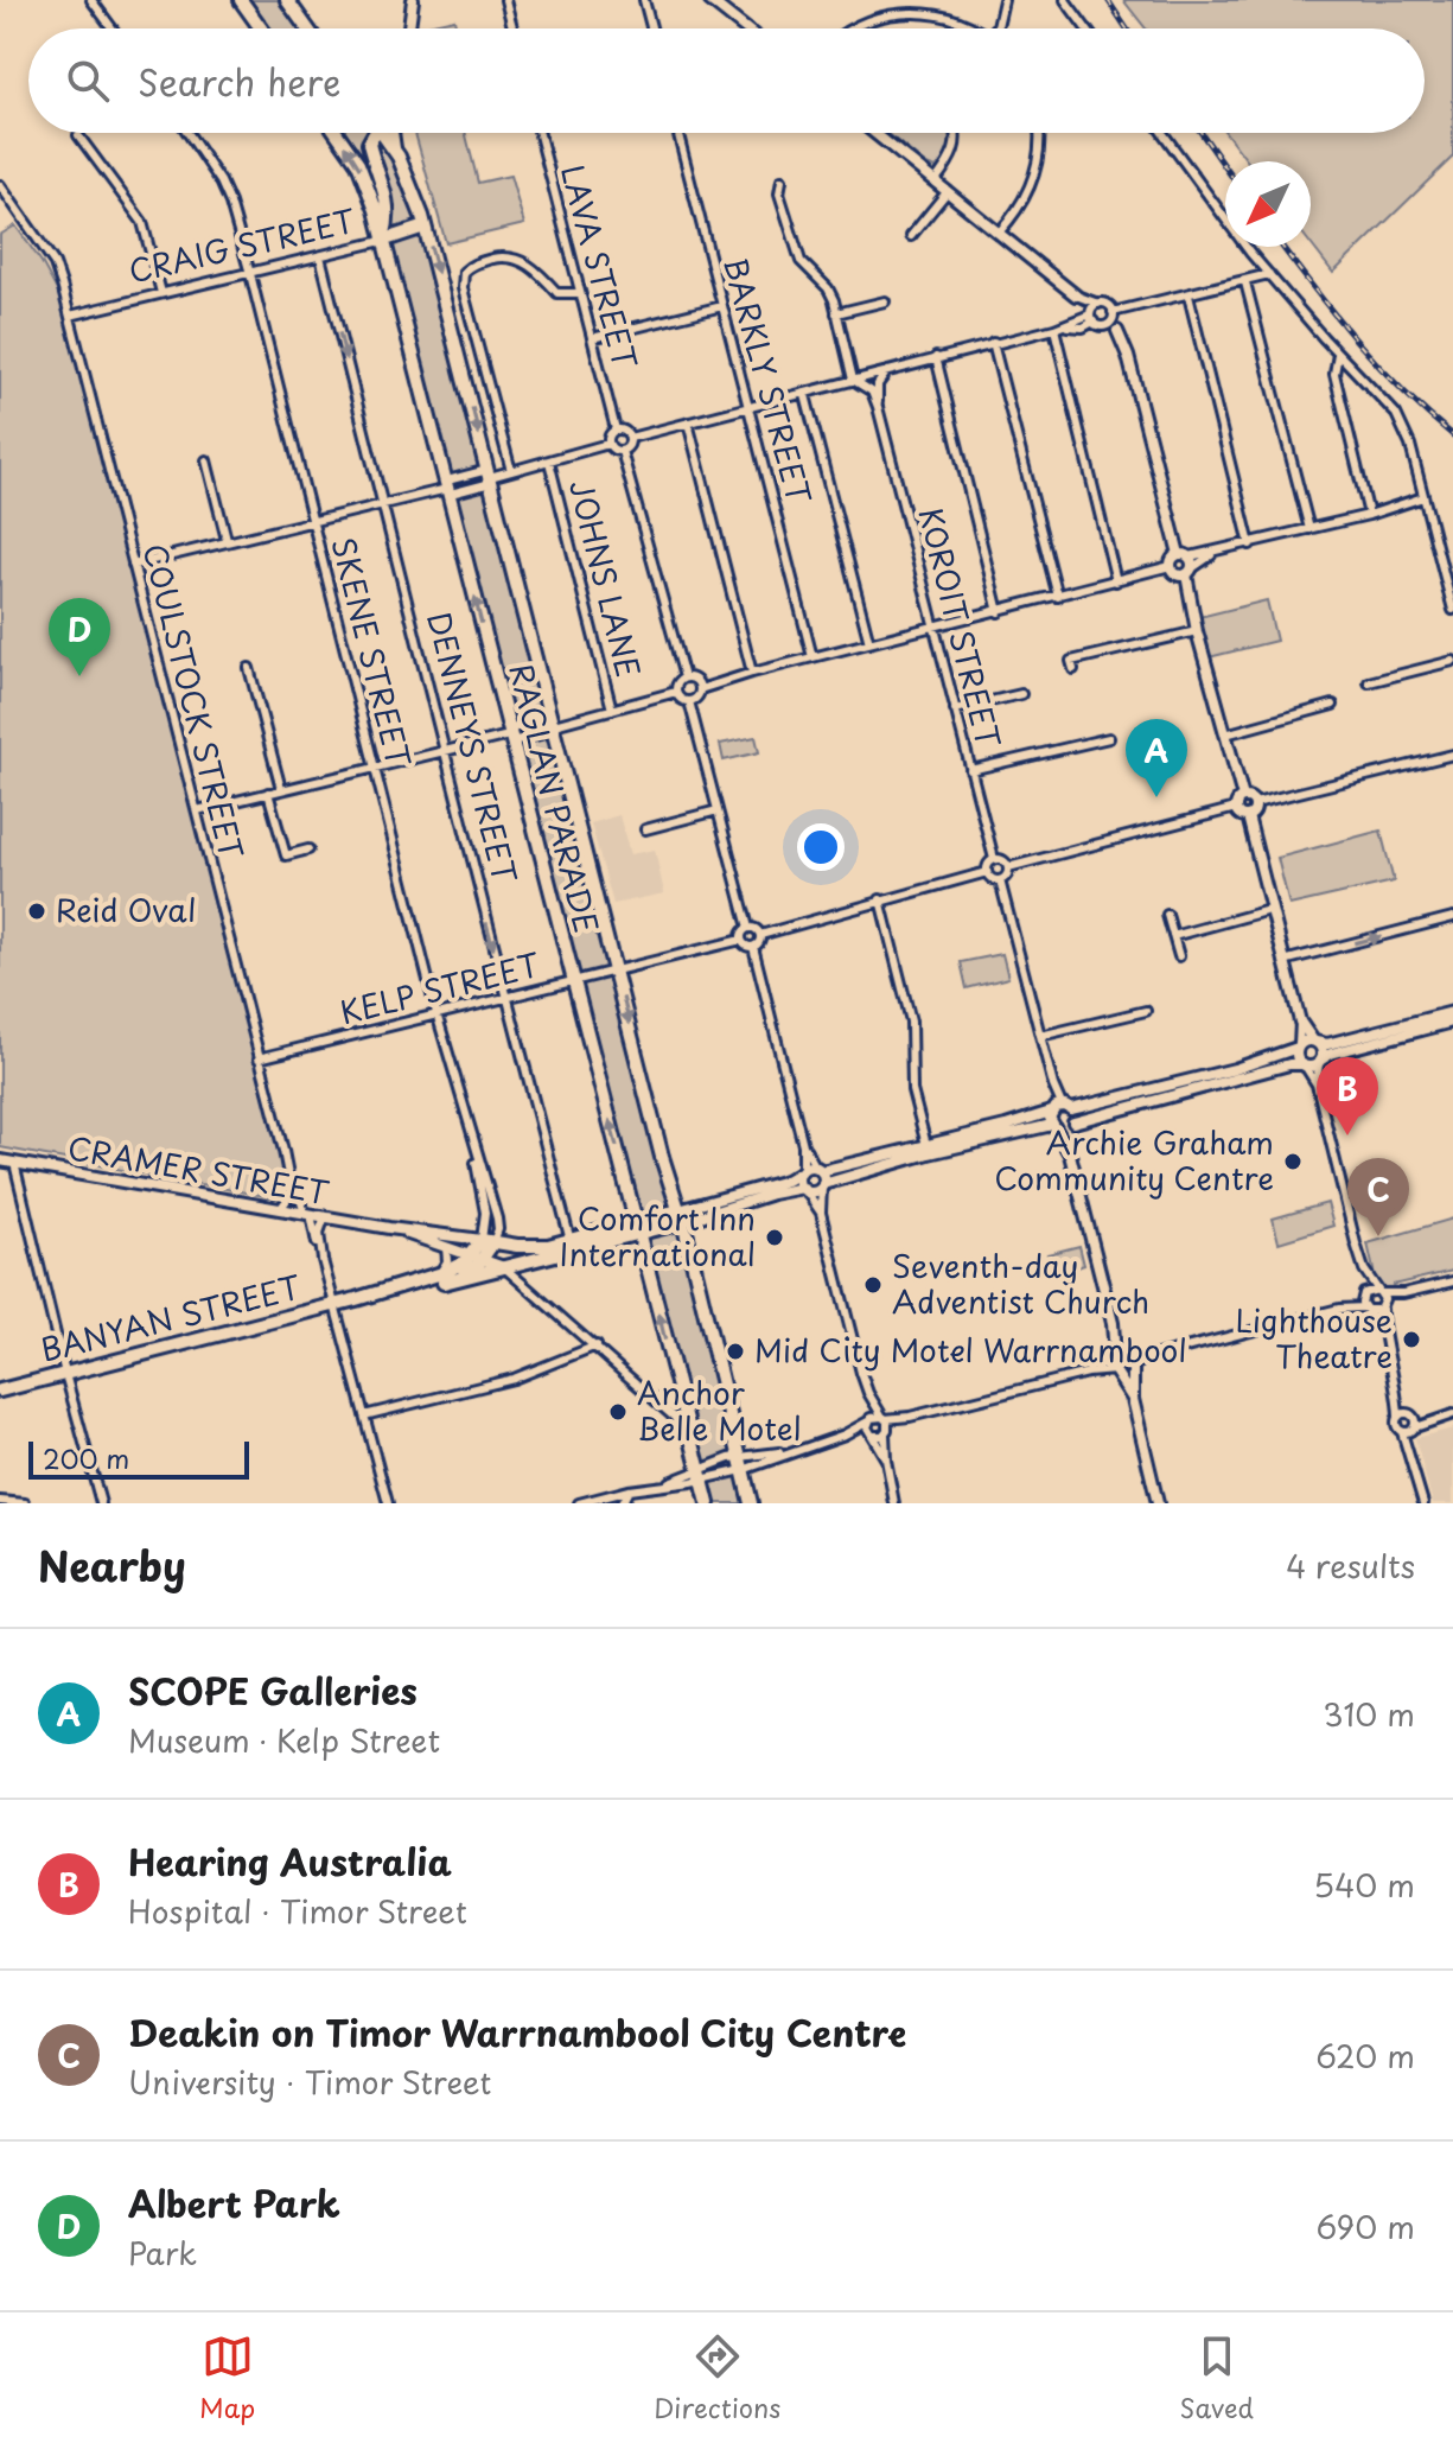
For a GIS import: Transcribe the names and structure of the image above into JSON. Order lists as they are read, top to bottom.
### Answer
{
  "streets": {
    "main road": ["CRAIG STREET", "RAGLAN PARADE", "BANYAN STREET"],
    "street": [
      "LAVA STREET",
      "BARKLY STREET",
      "JOHNS LANE",
      "KOROIT STREET",
      "SKENE STREET",
      "COULSTOCK STREET",
      "DENNEYS STREET",
      "KELP STREET",
      "CRAMER STREET"
    ]
  },
  "crossings": [
    ["CRAIG STREET", "SKENE STREET"],
    ["CRAIG STREET", "COULSTOCK STREET"],
    ["CRAIG STREET", "DENNEYS STREET"],
    ["CRAIG STREET", "RAGLAN PARADE"],
    ["SKENE STREET", "KELP STREET"],
    ["SKENE STREET", "CRAMER STREET"],
    ["SKENE STREET", "BANYAN STREET"],
    ["COULSTOCK STREET", "KELP STREET"],
    ["COULSTOCK STREET", "CRAMER STREET"],
    ["COULSTOCK STREET", "BANYAN STREET"],
    ["DENNEYS STREET", "KELP STREET"],
    ["RAGLAN PARADE", "KELP STREET"],
    ["CRAMER STREET", "BANYAN STREET"]
  ],
  "one_way": ["DENNEYS STREET"],
  "places": [
    "Reid Oval",
    "Archie Graham Community Centre",
    "Comfort Inn International",
    "Seventh-day Adventist Church",
    "Lighthouse Theatre",
    "Mid City Motel Warrnambool",
    "Anchor Belle Motel"
  ],
  "scale_bar": "200 m",
  "north": "bottom left",
  "page": {
    "search": "Search here",
    "pins": [
      "D",
      "A",
      "B",
      "C"
    ],
    "scale": "200 m",
    "heading": ["Nearby", "4 results"],
    "list": [
      {
        "mark": "A",
        "name": "SCOPE Galleries",
        "note": "Museum · Kelp Street",
        "value": "310 m"
      },
      {
        "mark": "B",
        "name": "Hearing Australia",
        "note": "Hospital · Timor Street",
        "value": "540 m"
      },
      {
        "mark": "C",
        "name": "Deakin on Timor Warrnambool City Centre",
        "note": "University · Timor Street",
        "value": "620 m"
      },
      {
        "mark": "D",
        "name": "Albert Park",
        "note": "Park",
        "value": "690 m"
      }
    ],
    "nav": ["Map", "Directions", "Saved"]
  }
}
